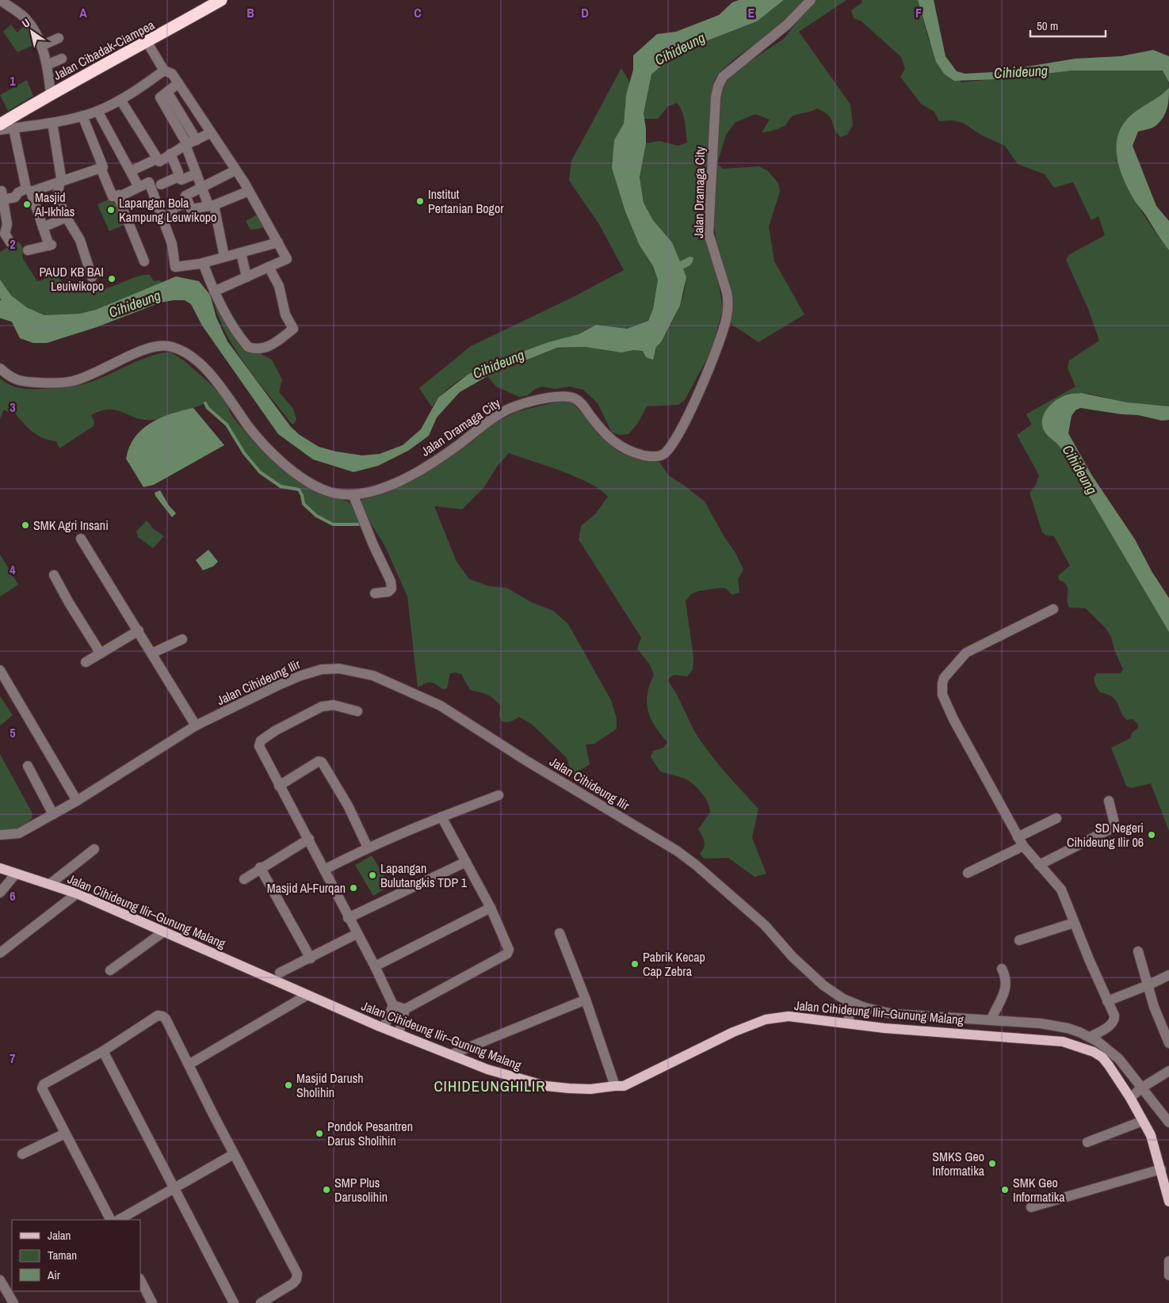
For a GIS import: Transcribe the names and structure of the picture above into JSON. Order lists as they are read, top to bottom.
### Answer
{
  "streets": {
    "highway": ["Jalan Cibadak-Ciampea"],
    "main road": ["Jalan Cihideung Ilir–Gunung Malang"],
    "street": ["Jalan Dramaga City", "Jalan Cihideung Ilir"]
  },
  "crossings": [
    ["Jalan Cihideung Ilir", "Jalan Cihideung Ilir–Gunung Malang"]
  ],
  "districts": ["CIHIDEUNGHILIR"],
  "water": ["Cihideung"],
  "places": [
    "Institut Pertanian Bogor",
    "Masjid Al-Ikhlas",
    "Lapangan Bola Kampung Leuwikopo",
    "PAUD KB BAI Leuiwikopo",
    "SMK Agri Insani",
    "SD Negeri Cihideung Ilir 06",
    "Lapangan Bulutangkis TDP 1",
    "Masjid Al-Furqan",
    "Pabrik Kecap Cap Zebra",
    "Masjid Darush Sholihin",
    "Pondok Pesantren Darus Sholihin",
    "SMKS Geo Informatika",
    "SMP Plus Darusolihin",
    "SMK Geo Informatika"
  ],
  "legend": ["Jalan", "Taman", "Air"],
  "scale_bar": "50 m",
  "north": "top left",
  "grid": {
    "columns": [
      "A",
      "B",
      "C",
      "D",
      "E",
      "F"
    ],
    "rows": [
      "1",
      "2",
      "3",
      "4",
      "5",
      "6",
      "7"
    ]
  }
}
